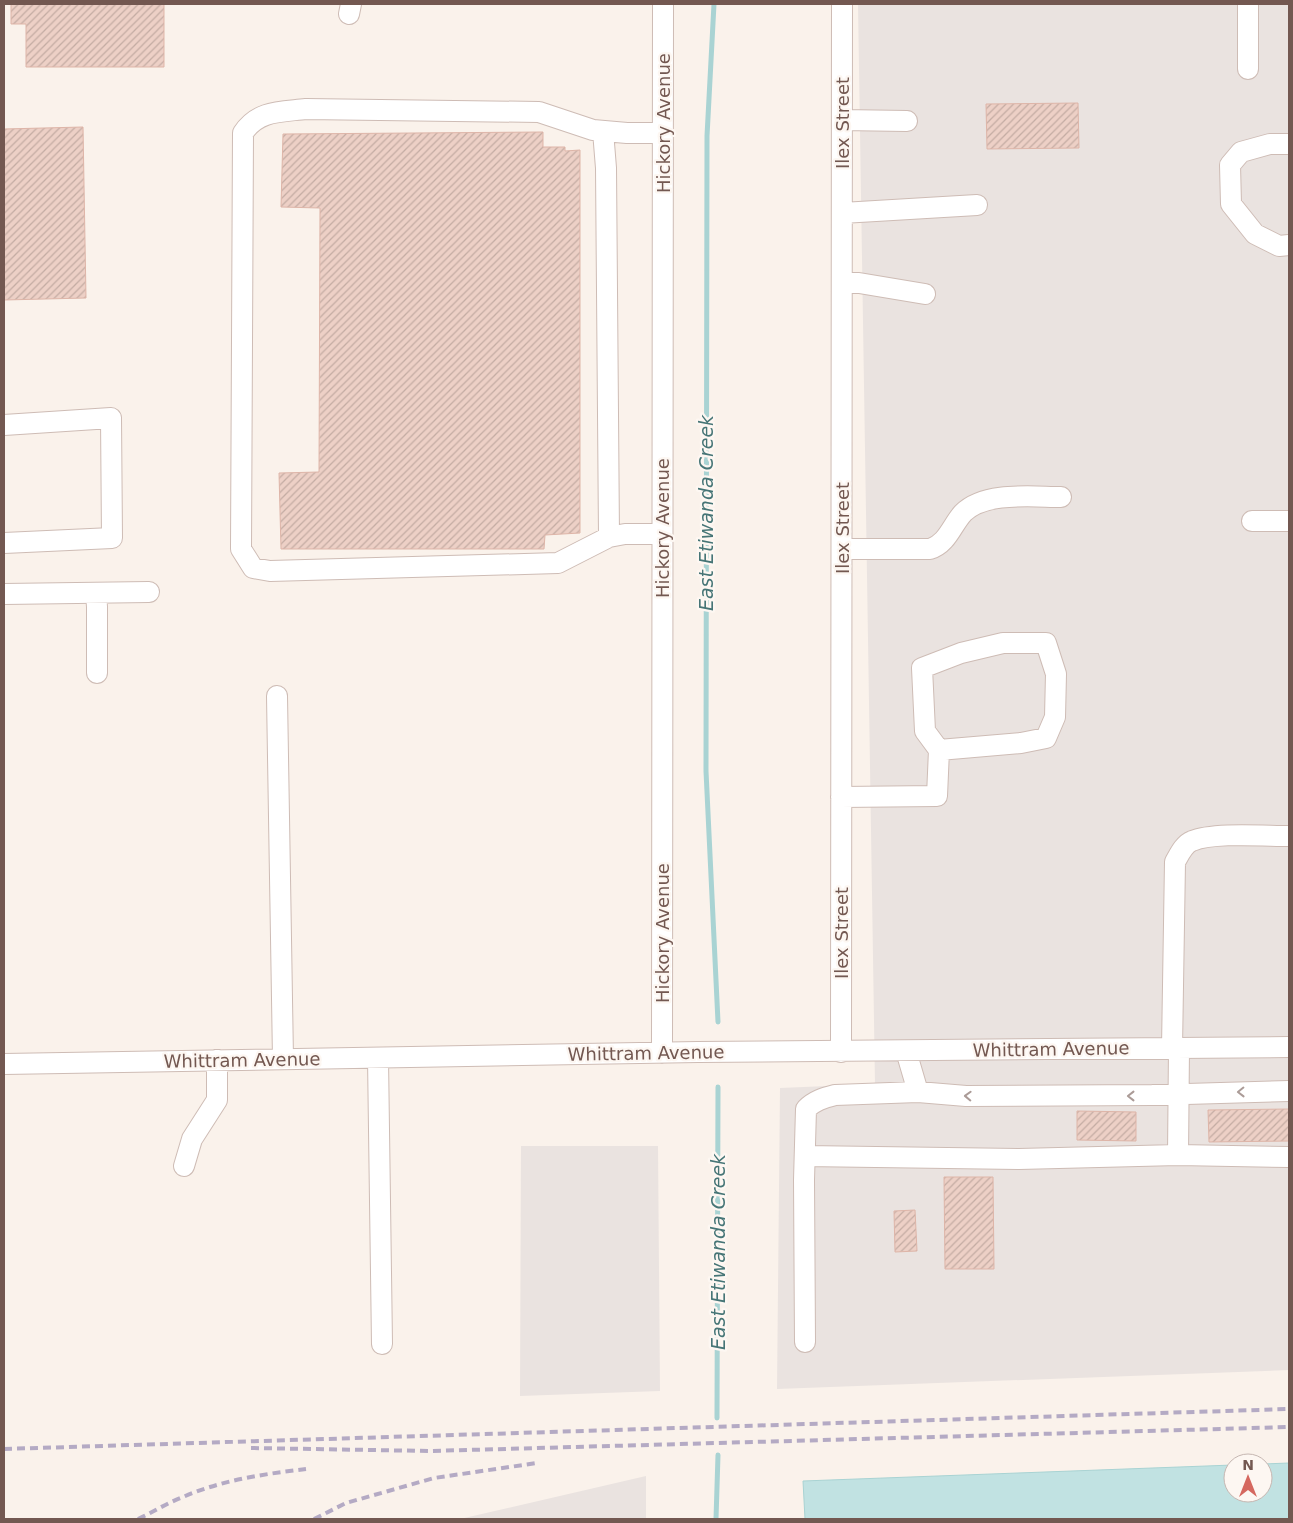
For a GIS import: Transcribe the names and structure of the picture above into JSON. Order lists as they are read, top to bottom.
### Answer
{
  "streets": {
    "street": ["Hickory Avenue", "Ilex Street", "Whittram Avenue"]
  },
  "crossings": [
    ["Hickory Avenue", "Whittram Avenue"],
    ["Ilex Street", "Whittram Avenue"]
  ],
  "water": ["East Etiwanda Creek"],
  "north": "top"
}
